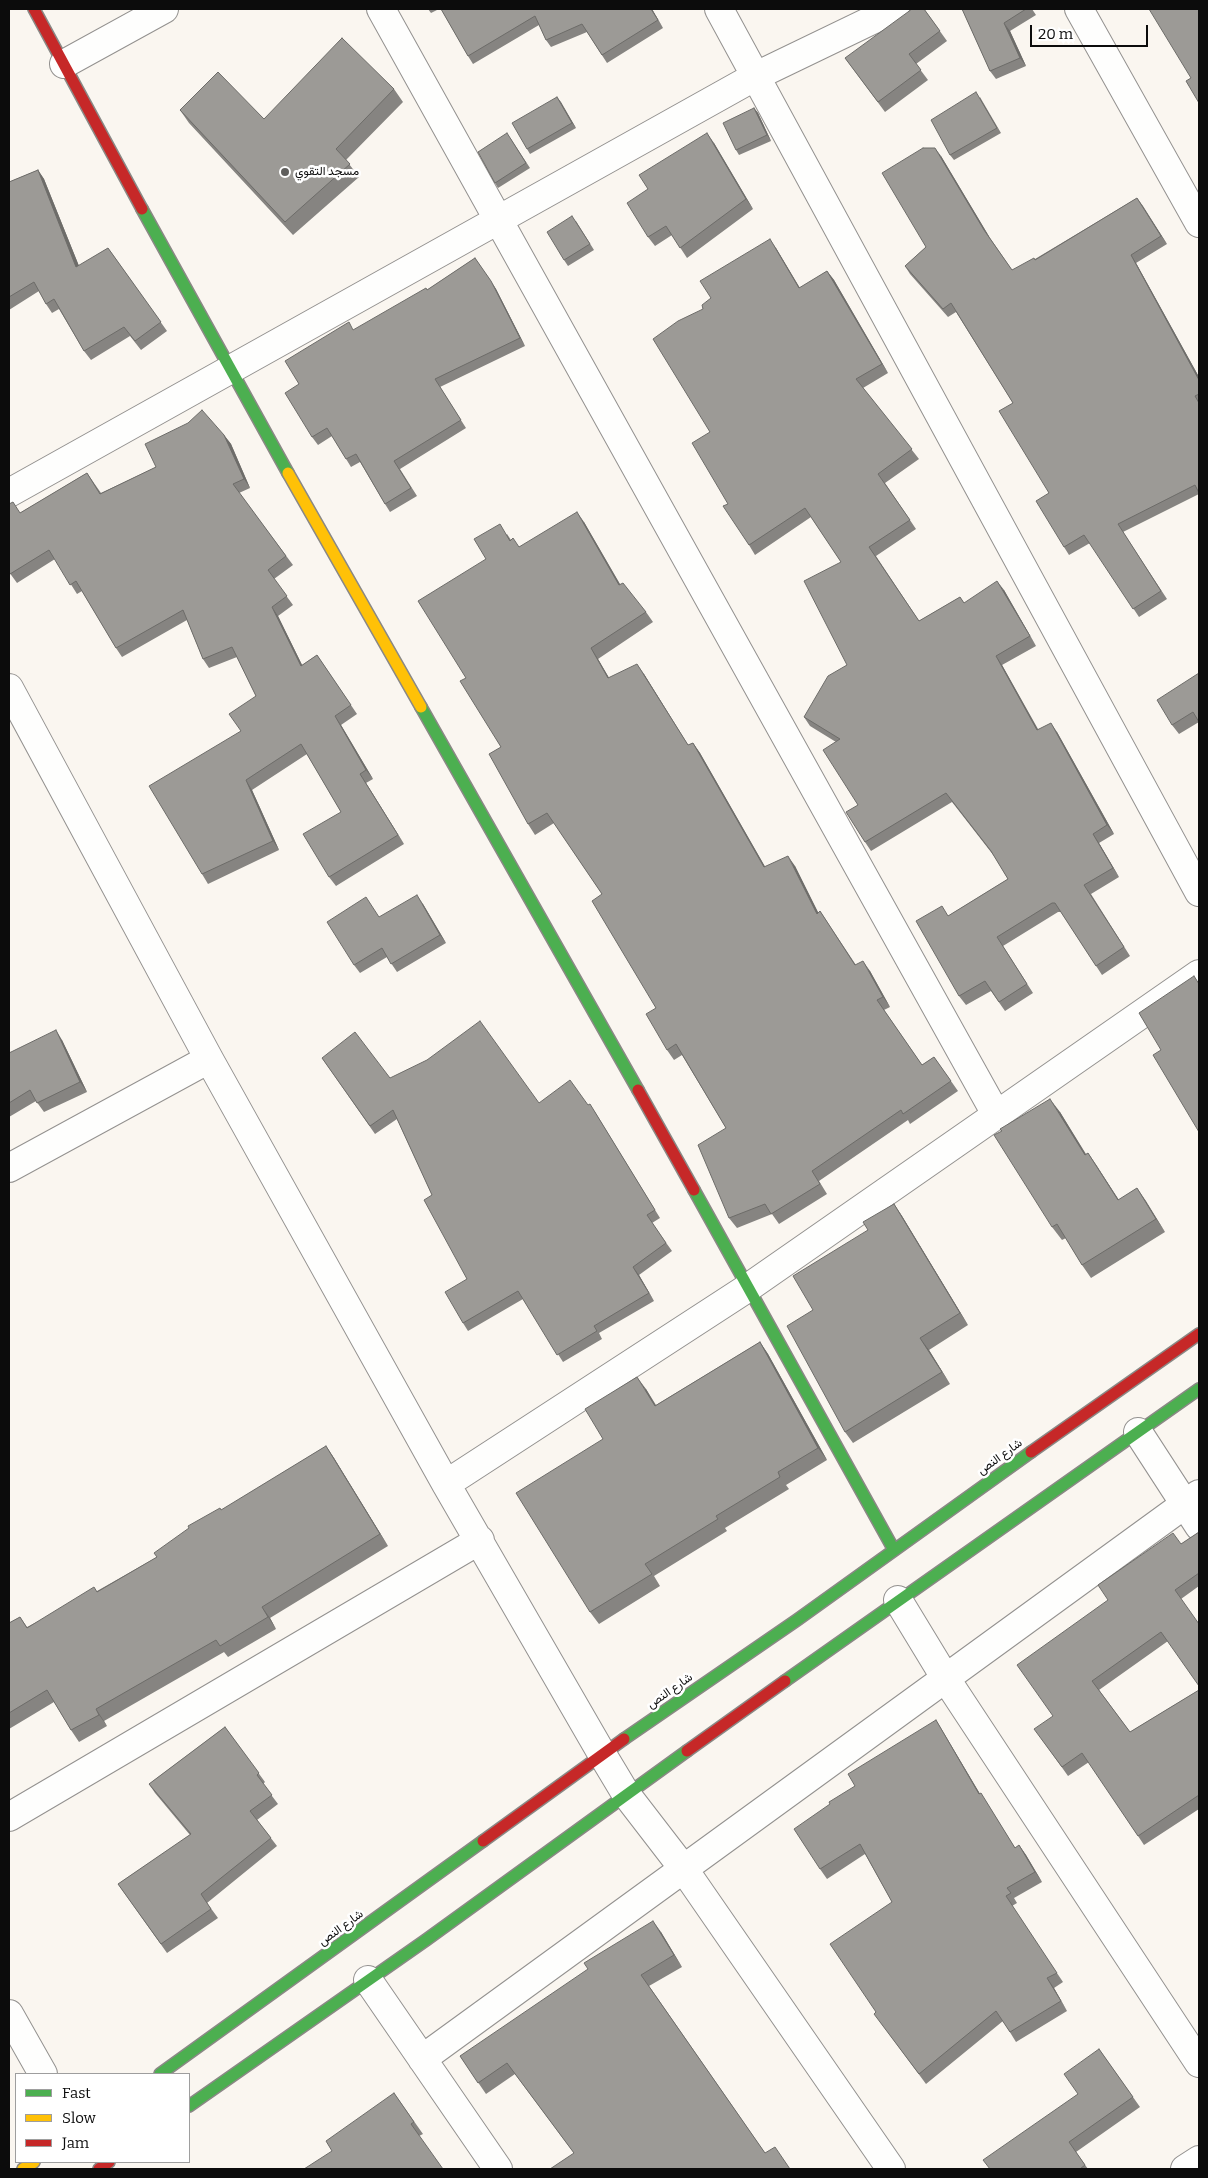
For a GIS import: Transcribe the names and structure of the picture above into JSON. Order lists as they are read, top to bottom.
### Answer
{
  "streets": {
    "main road": ["شارع النص"]
  },
  "places": ["مسجد التقوي"],
  "legend": ["Fast", "Slow", "Jam"],
  "scale_bar": "20 m"
}
